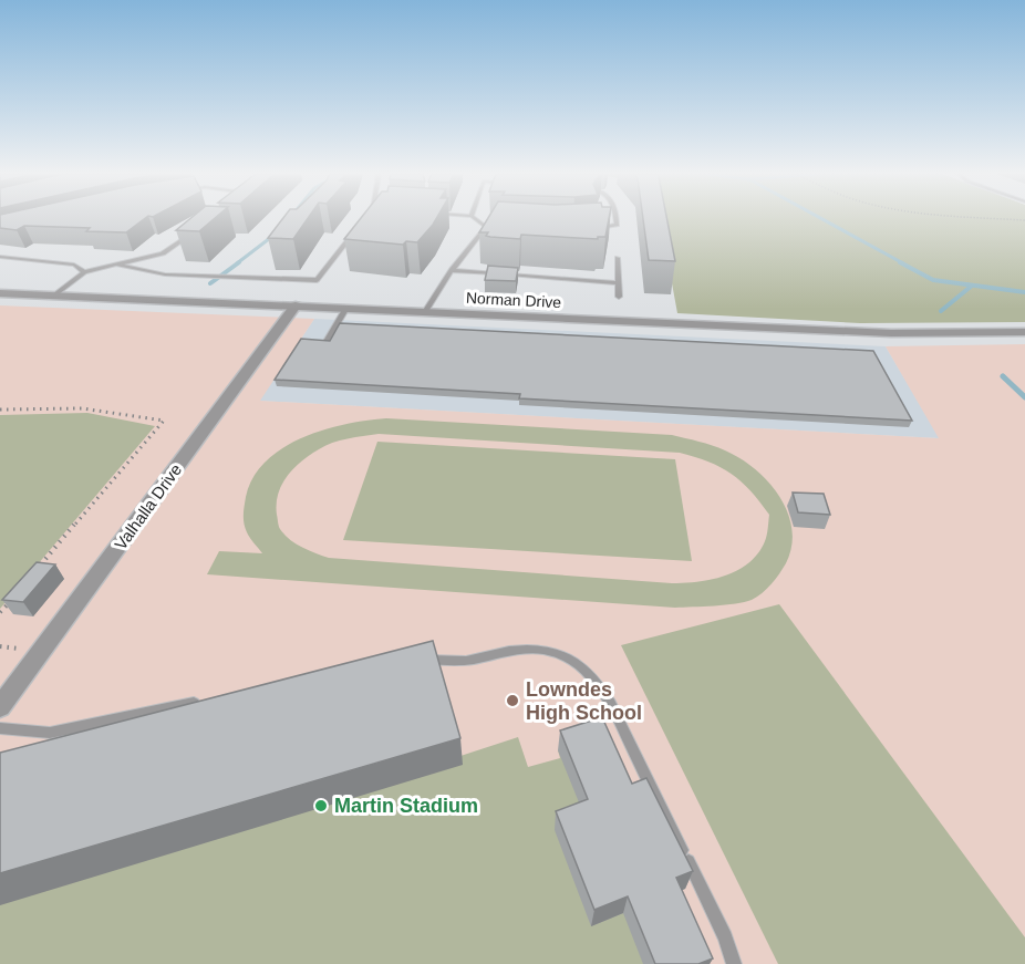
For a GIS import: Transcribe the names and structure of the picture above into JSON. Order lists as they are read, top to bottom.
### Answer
{
  "streets": {
    "street": ["Norman Drive", "Valhalla Drive"]
  },
  "crossings": [
    ["Norman Drive", "Valhalla Drive"]
  ],
  "places": ["Lowndes High School", "Martin Stadium"]
}
